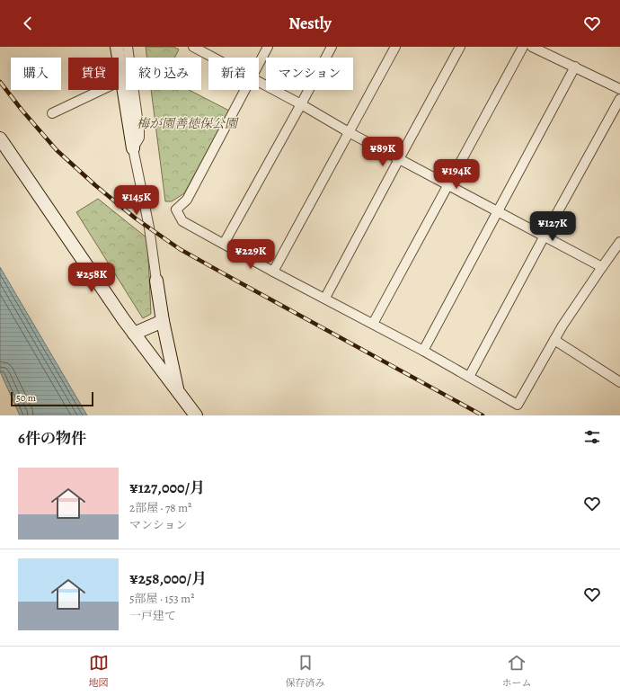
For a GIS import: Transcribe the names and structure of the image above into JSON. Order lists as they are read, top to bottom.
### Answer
{
  "parks": ["梅が園善徳保公園"],
  "scale_bar": "50 m",
  "page": {
    "header": "Nestly",
    "chip": [
      "購入",
      "賃貸",
      "絞り込み",
      "新着",
      "マンション"
    ],
    "price": [
      "¥89K",
      "¥194K",
      "¥145K",
      "¥127K",
      "¥229K",
      "¥258K"
    ],
    "scale": "50 m",
    "heading": "6件の物件",
    "list": [
      {
        "name": "¥127,000/月",
        "note": "2部屋 · 78 m² · マンション"
      },
      {
        "name": "¥258,000/月",
        "note": "5部屋 · 153 m² · 一戸建て"
      }
    ],
    "tabs": ["地図", "保存済み", "ホーム"]
  }
}
